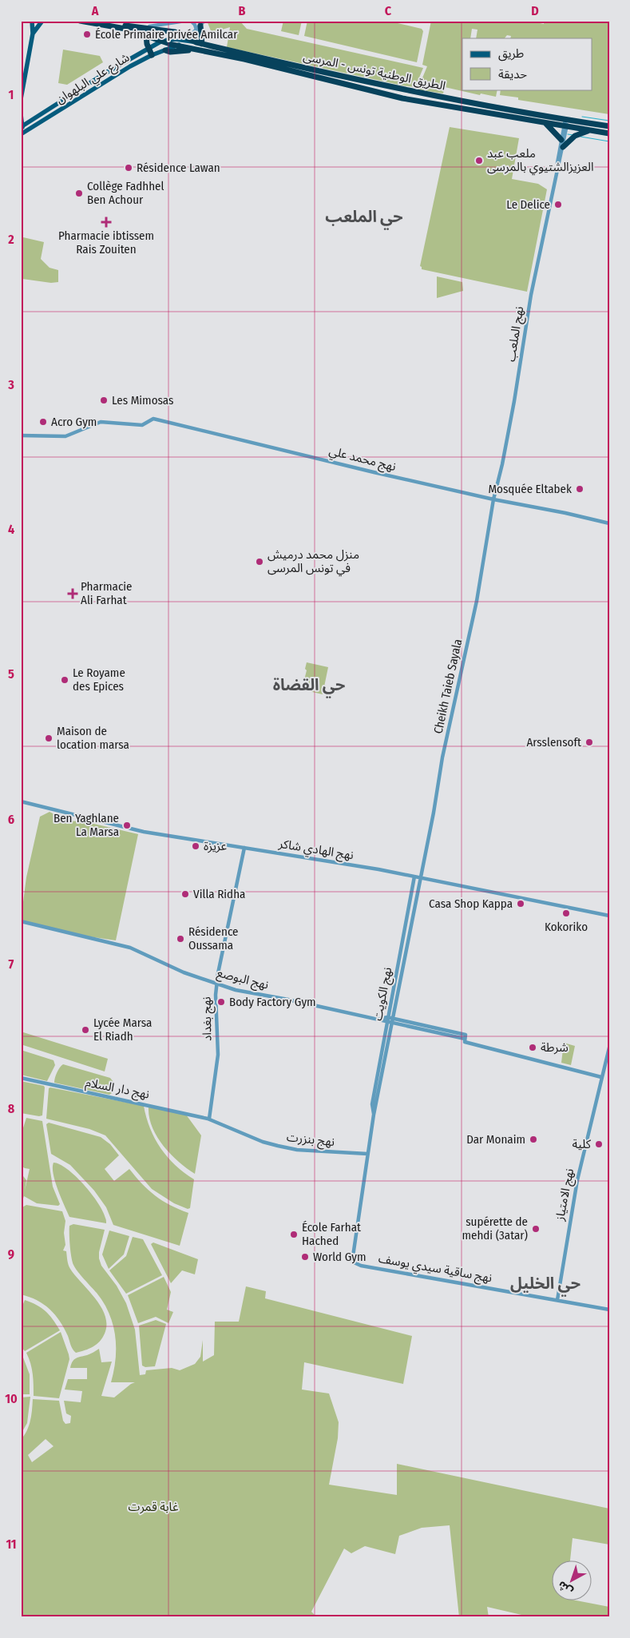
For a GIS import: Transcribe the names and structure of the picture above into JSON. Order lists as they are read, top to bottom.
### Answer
{
  "streets": {
    "highway": ["الطريق الوطنية تونس - المرسى"],
    "main road": ["شارع علي البلهوان"],
    "street": [
      "نهج الملعب",
      "نهج محمد علي",
      "Cheikh Taieb Sayala",
      "نهج الهادي شاكر",
      "نهج البوصع",
      "نهج الكويت",
      "نهج بغداد",
      "نهج دار السلام",
      "نهج بنزرت",
      "نهج الامتياز",
      "نهج ساقية سيدي يوسف"
    ]
  },
  "crossings": [
    ["الطريق الوطنية تونس - المرسى", "شارع علي البلهوان"],
    ["الطريق الوطنية تونس - المرسى", "نهج الملعب"],
    ["نهج الملعب", "نهج محمد علي"],
    ["نهج الملعب", "Cheikh Taieb Sayala"],
    ["نهج محمد علي", "Cheikh Taieb Sayala"],
    ["Cheikh Taieb Sayala", "نهج الهادي شاكر"],
    ["Cheikh Taieb Sayala", "نهج الكويت"],
    ["نهج الهادي شاكر", "نهج الكويت"],
    ["نهج الهادي شاكر", "نهج بغداد"],
    ["نهج البوصع", "نهج الكويت"],
    ["نهج البوصع", "نهج بغداد"],
    ["نهج البوصع", "نهج الامتياز"],
    ["نهج الكويت", "نهج بنزرت"],
    ["نهج الكويت", "نهج ساقية سيدي يوسف"],
    ["نهج بغداد", "نهج دار السلام"],
    ["نهج بغداد", "نهج بنزرت"],
    ["نهج دار السلام", "نهج بنزرت"],
    ["نهج الامتياز", "نهج ساقية سيدي يوسف"]
  ],
  "districts": ["حي الملعب", "حي القضاة", "حي الخليل"],
  "parks": ["غابة قمرت"],
  "places": {
    "other": [
      "École Primaire privée Amilcar",
      "ملعب عبد العزيزالشتيوي بالمرسى",
      "Résidence Lawan",
      "Collège Fadhhel Ben Achour",
      "Le Delice",
      "Les Mimosas",
      "Acro Gym",
      "Mosquée Eltabek",
      "منزل محمد درميش في تونس المرسى",
      "Le Royame des Epices",
      "Maison de location marsa",
      "Arsslensoft",
      "Ben Yaghlane La Marsa",
      "عزيزة",
      "Villa Ridha",
      "Casa Shop Kappa",
      "Kokoriko",
      "Résidence Oussama",
      "Body Factory Gym",
      "Lycée Marsa El Riadh",
      "شرطة",
      "Dar Monaim",
      "كلية",
      "supérette de mehdi (3atar)",
      "École Farhat Hached",
      "World Gym"
    ],
    "health": ["Pharmacie ibtissem Rais Zouiten", "Pharmacie Ali Farhat"]
  },
  "legend": ["طريق", "حديقة"],
  "north": "bottom left",
  "grid": {
    "columns": [
      "A",
      "B",
      "C",
      "D"
    ],
    "rows": [
      "1",
      "2",
      "3",
      "4",
      "5",
      "6",
      "7",
      "8",
      "9",
      "10",
      "11"
    ]
  }
}
